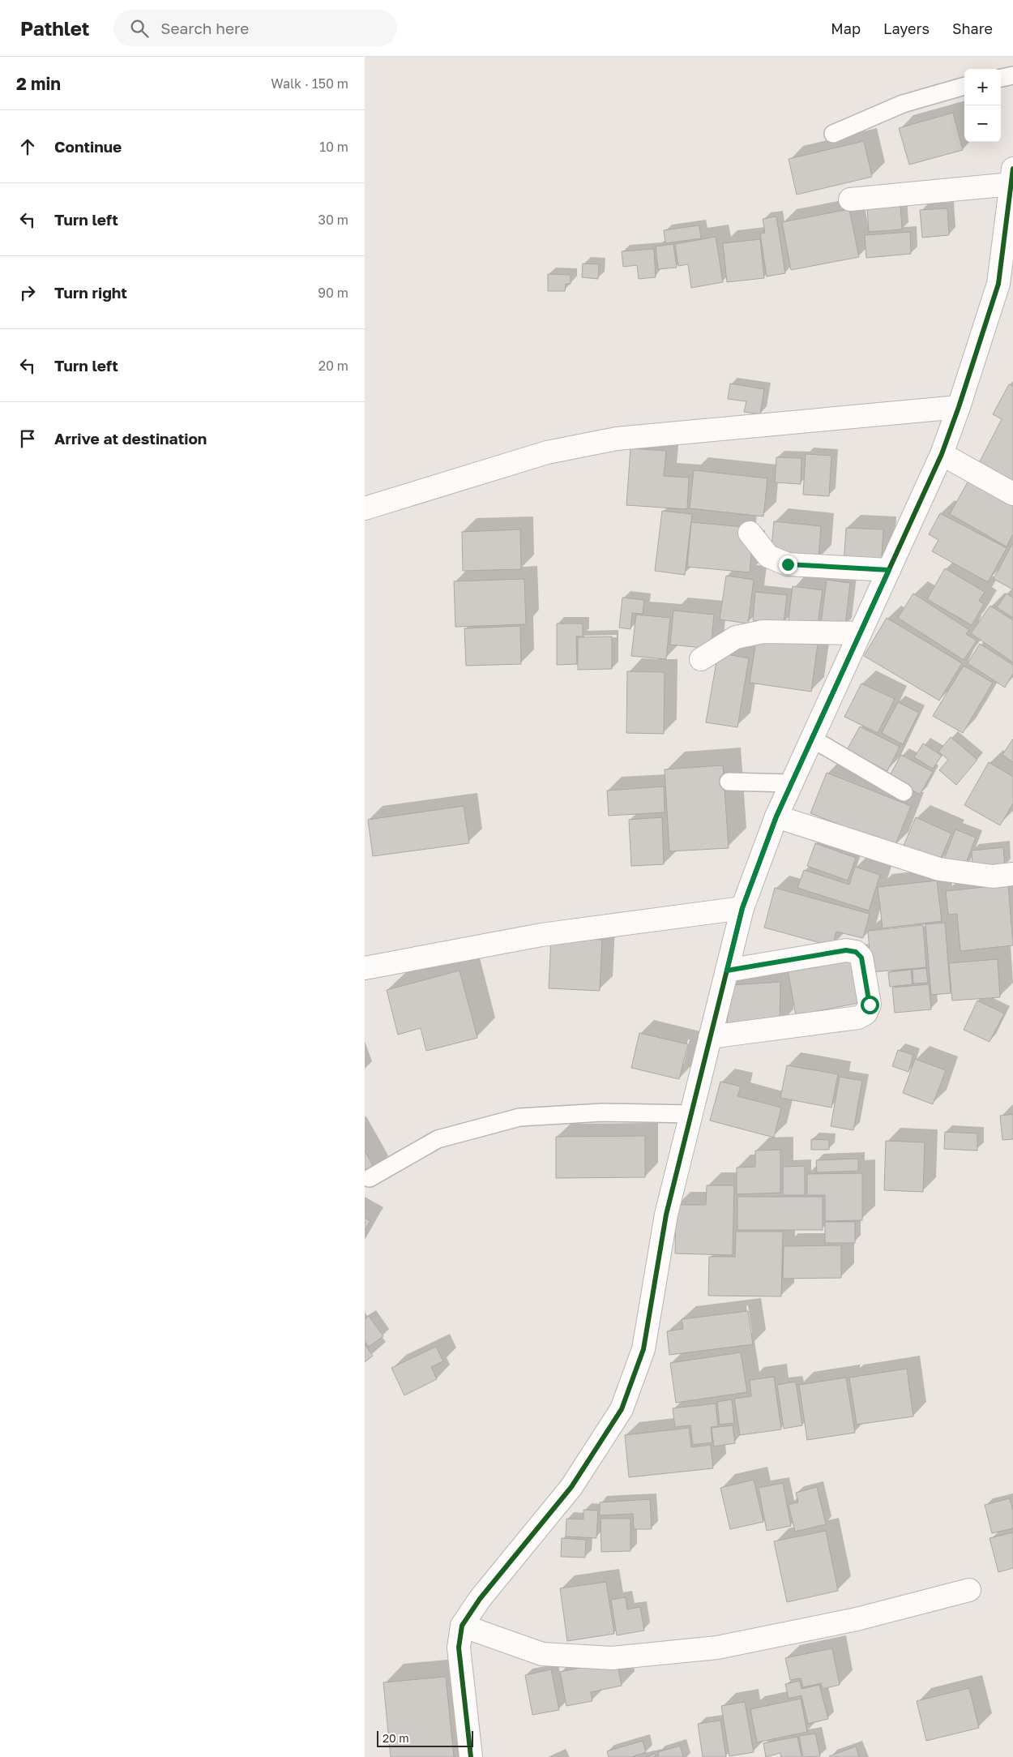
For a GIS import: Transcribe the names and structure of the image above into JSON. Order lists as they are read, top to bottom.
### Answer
{
  "scale_bar": "20 m",
  "page": {
    "header": "Pathlet",
    "search": "Search here",
    "nav": ["Map", "Layers", "Share"],
    "heading": ["2 min", "Walk · 150 m"],
    "map_buttons": ["+", "−"],
    "list": [
      ["Continue", "10 m"],
      ["Turn left", "30 m"],
      ["Turn right", "90 m"],
      ["Turn left", "20 m"],
      "Arrive at destination"
    ],
    "scale": "20 m"
  }
}
